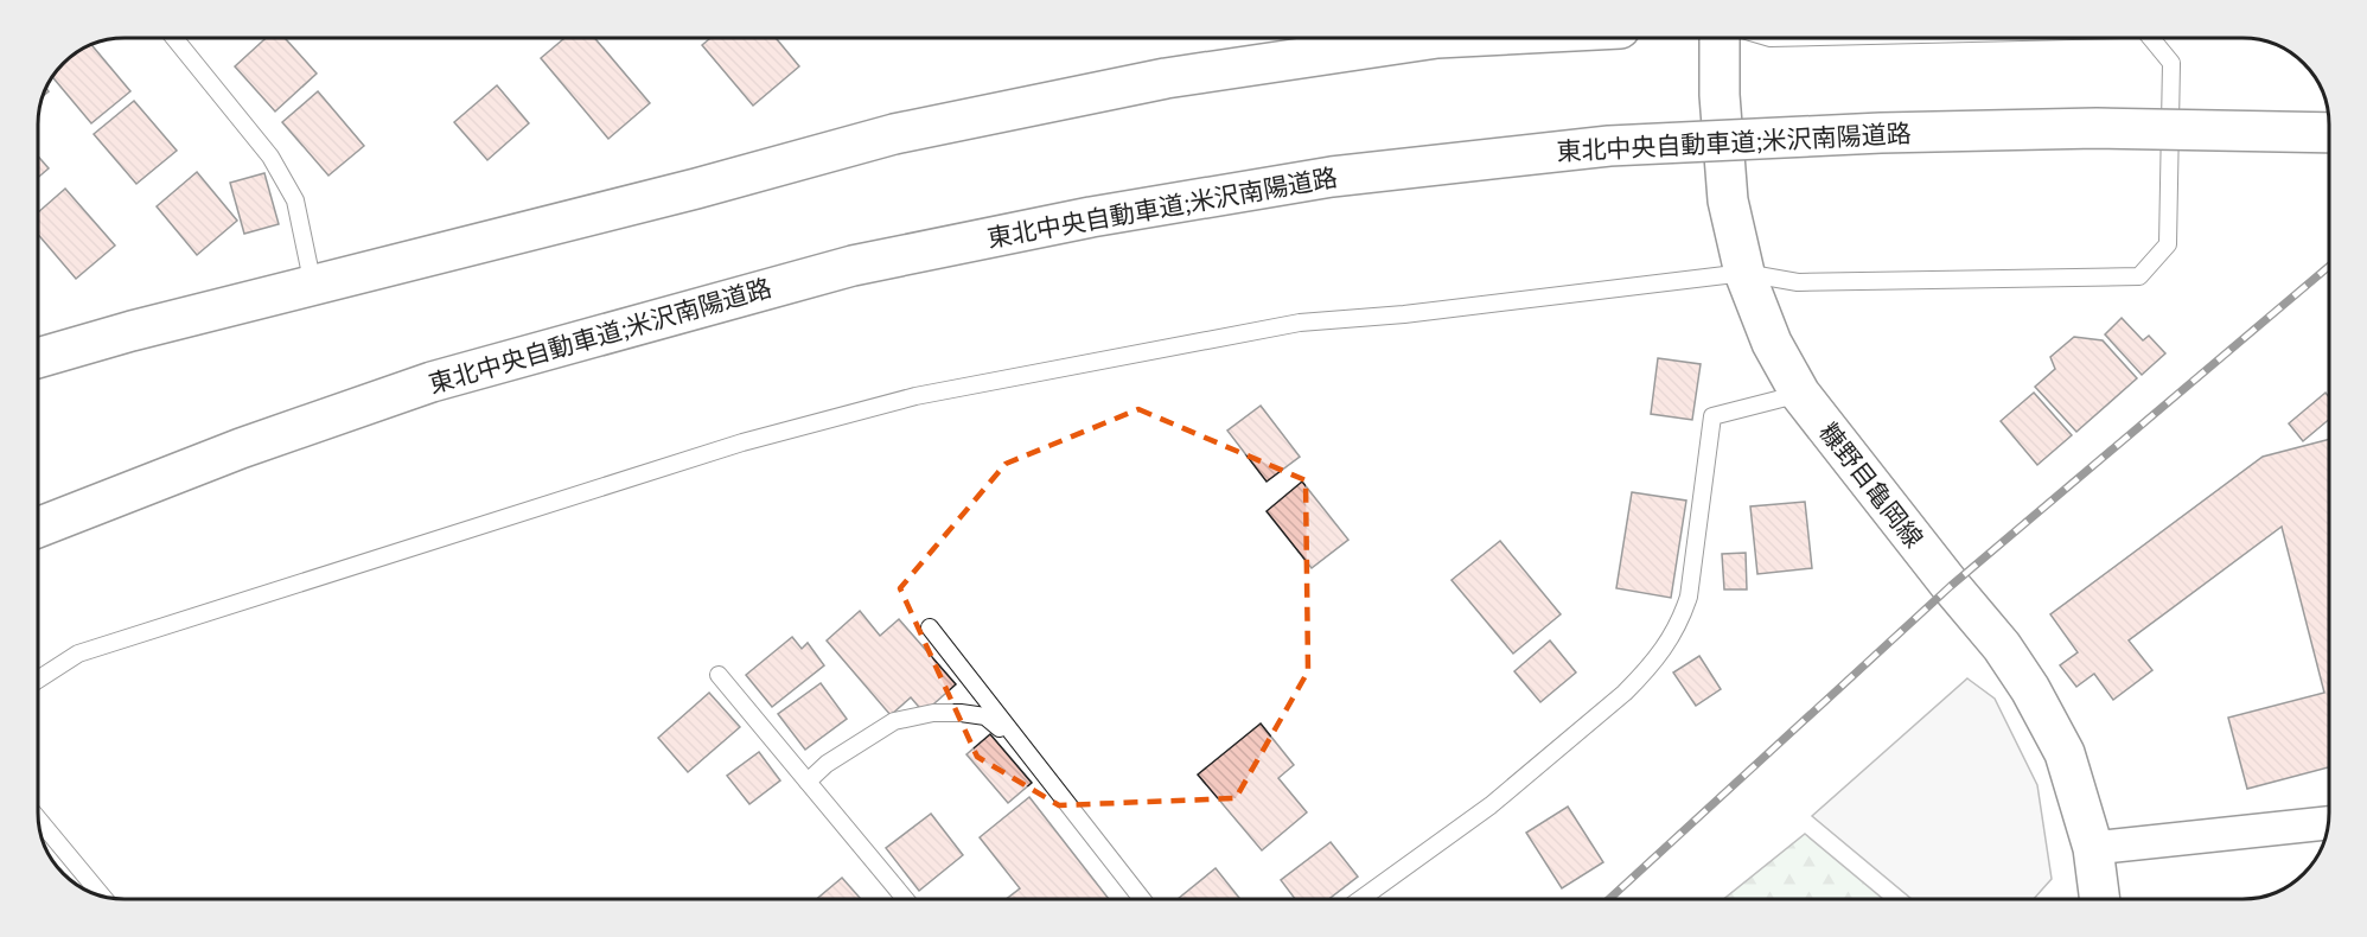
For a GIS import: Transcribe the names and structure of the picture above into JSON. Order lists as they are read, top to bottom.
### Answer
{
  "streets": {
    "main road": ["東北中央自動車道;米沢南陽道路", "糠野目亀岡線"]
  }
}
